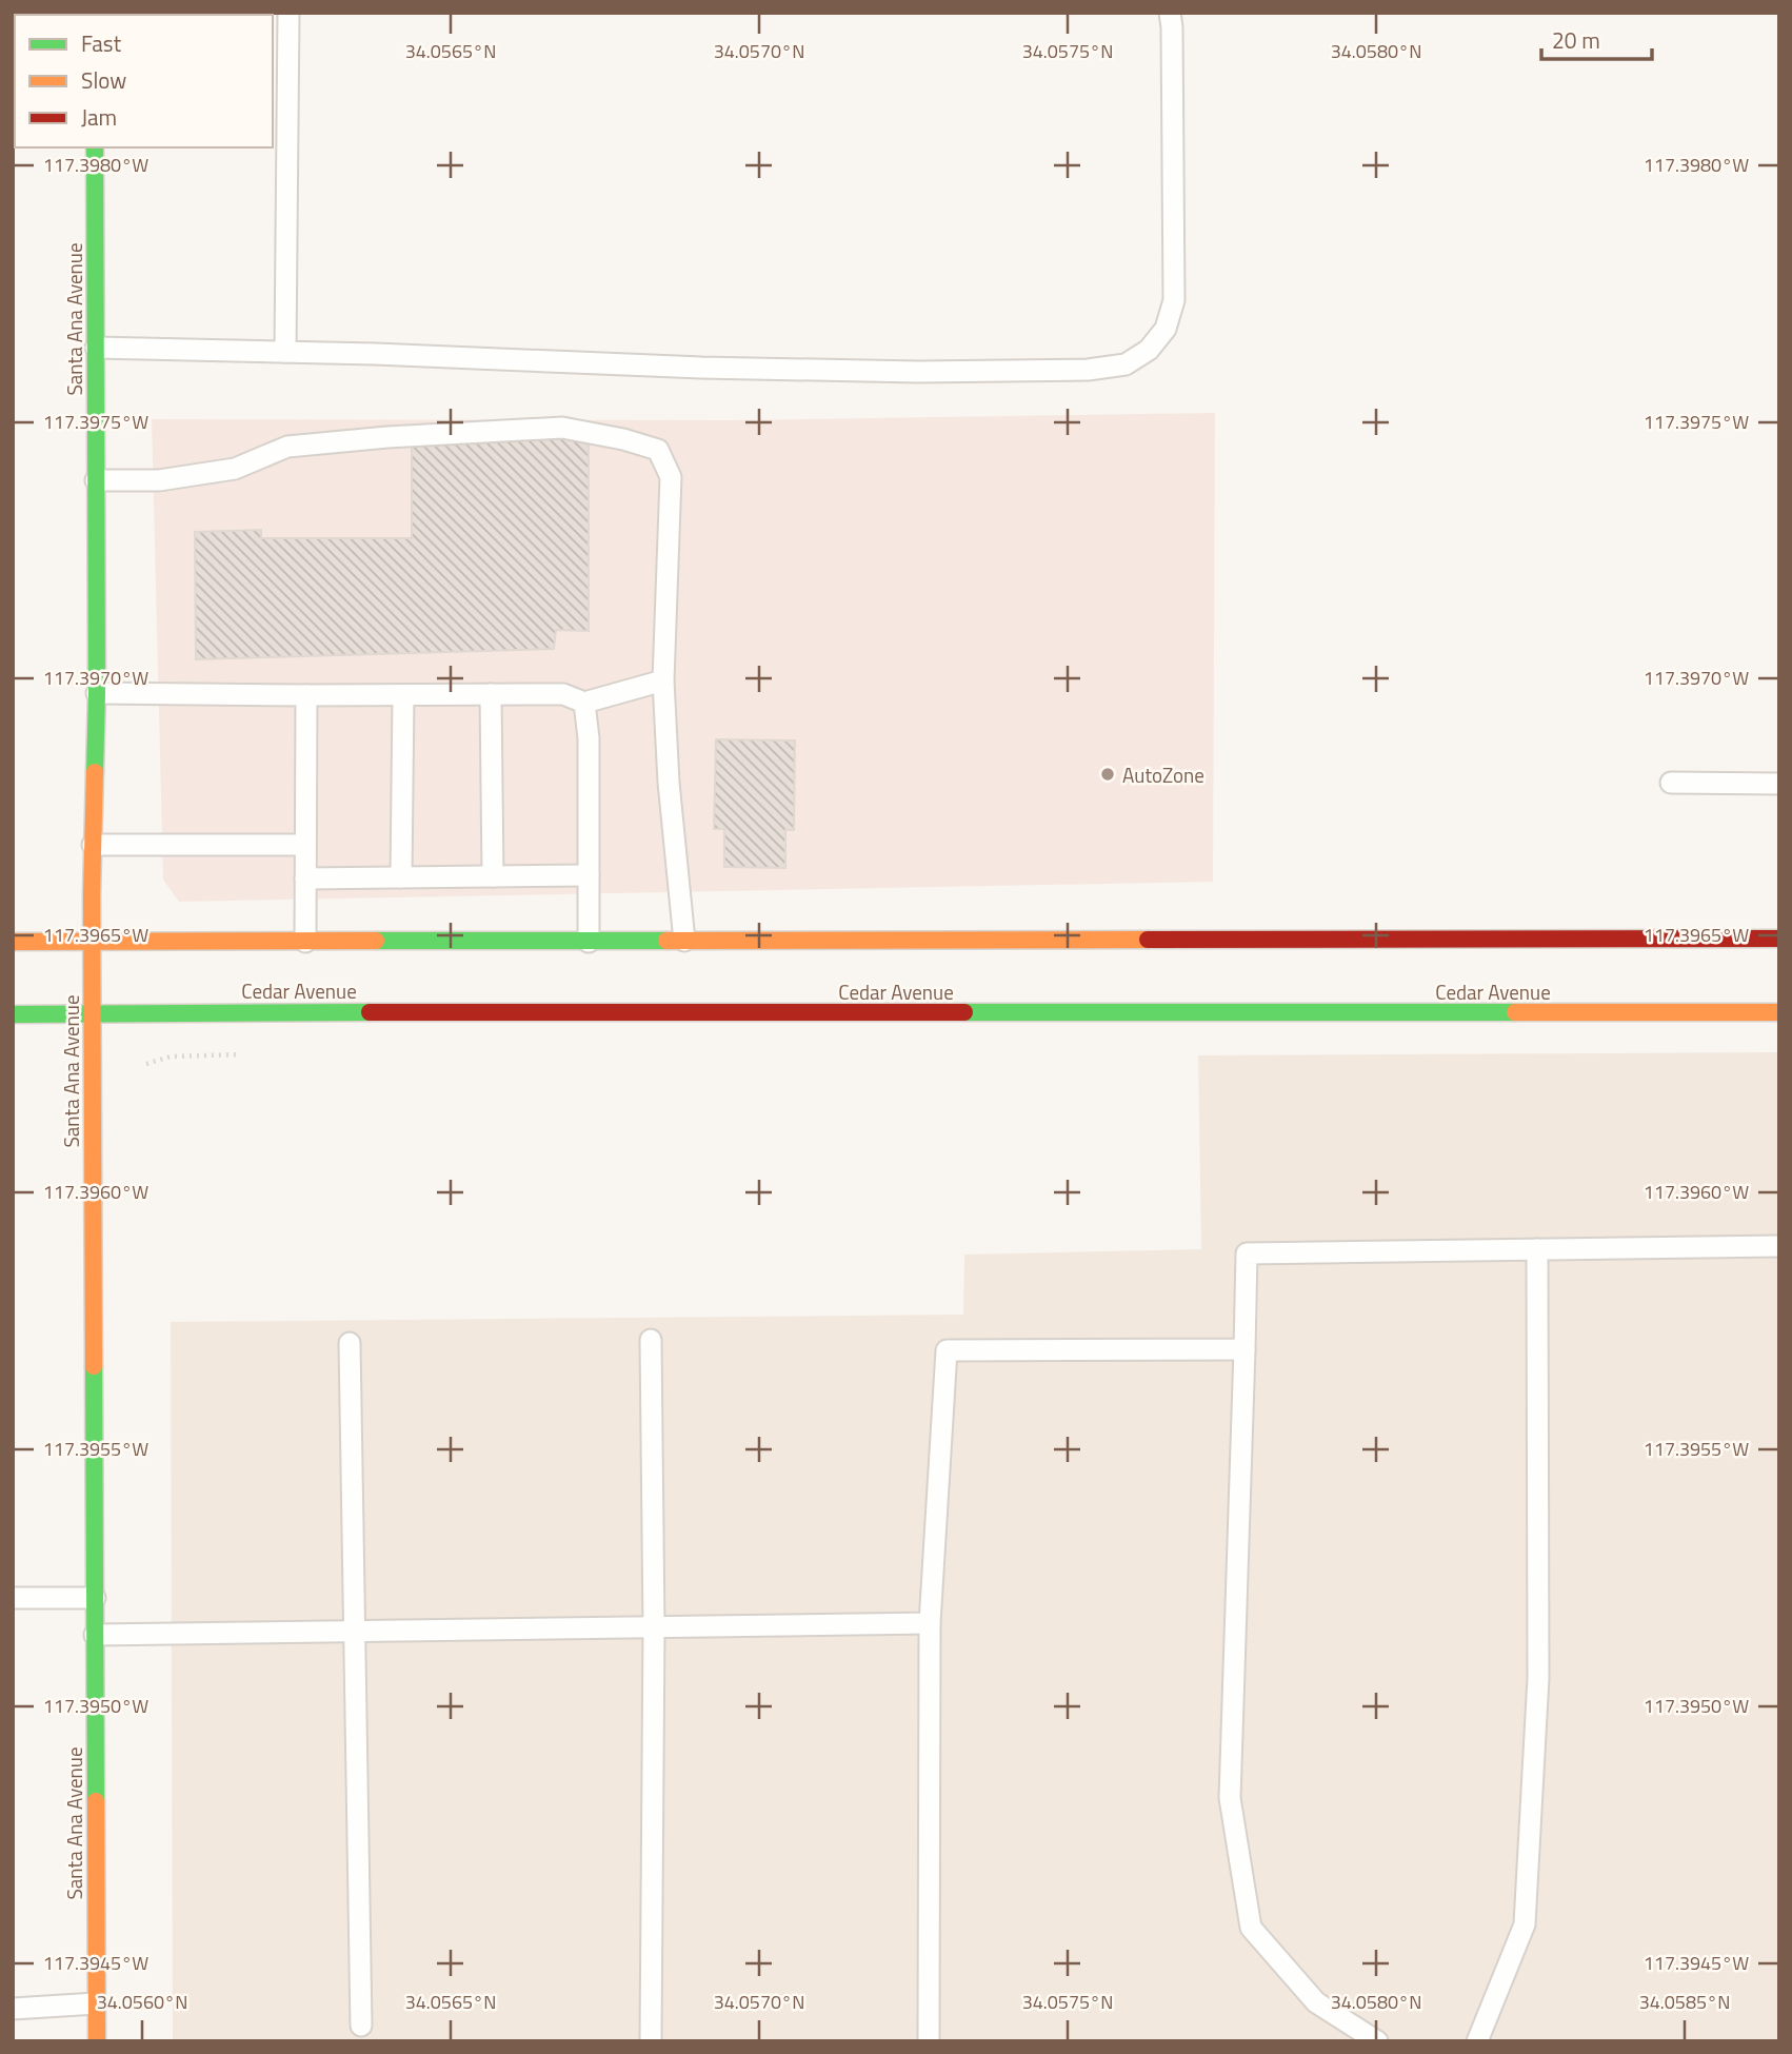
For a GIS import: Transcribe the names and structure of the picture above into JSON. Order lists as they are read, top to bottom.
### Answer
{
  "streets": {
    "main road": ["Santa Ana Avenue", "Cedar Avenue"]
  },
  "crossings": [
    ["Santa Ana Avenue", "Cedar Avenue"]
  ],
  "places": ["AutoZone"],
  "legend": ["Fast", "Slow", "Jam"],
  "scale_bar": "20 m",
  "coordinates": [
    "34.0565°N",
    "34.0570°N",
    "34.0575°N",
    "34.0580°N",
    "117.3980°W",
    "117.3975°W",
    "117.3970°W",
    "117.3965°W",
    "117.3960°W",
    "117.3955°W",
    "117.3950°W",
    "117.3945°W",
    "34.0560°N",
    "34.0585°N"
  ]
}
